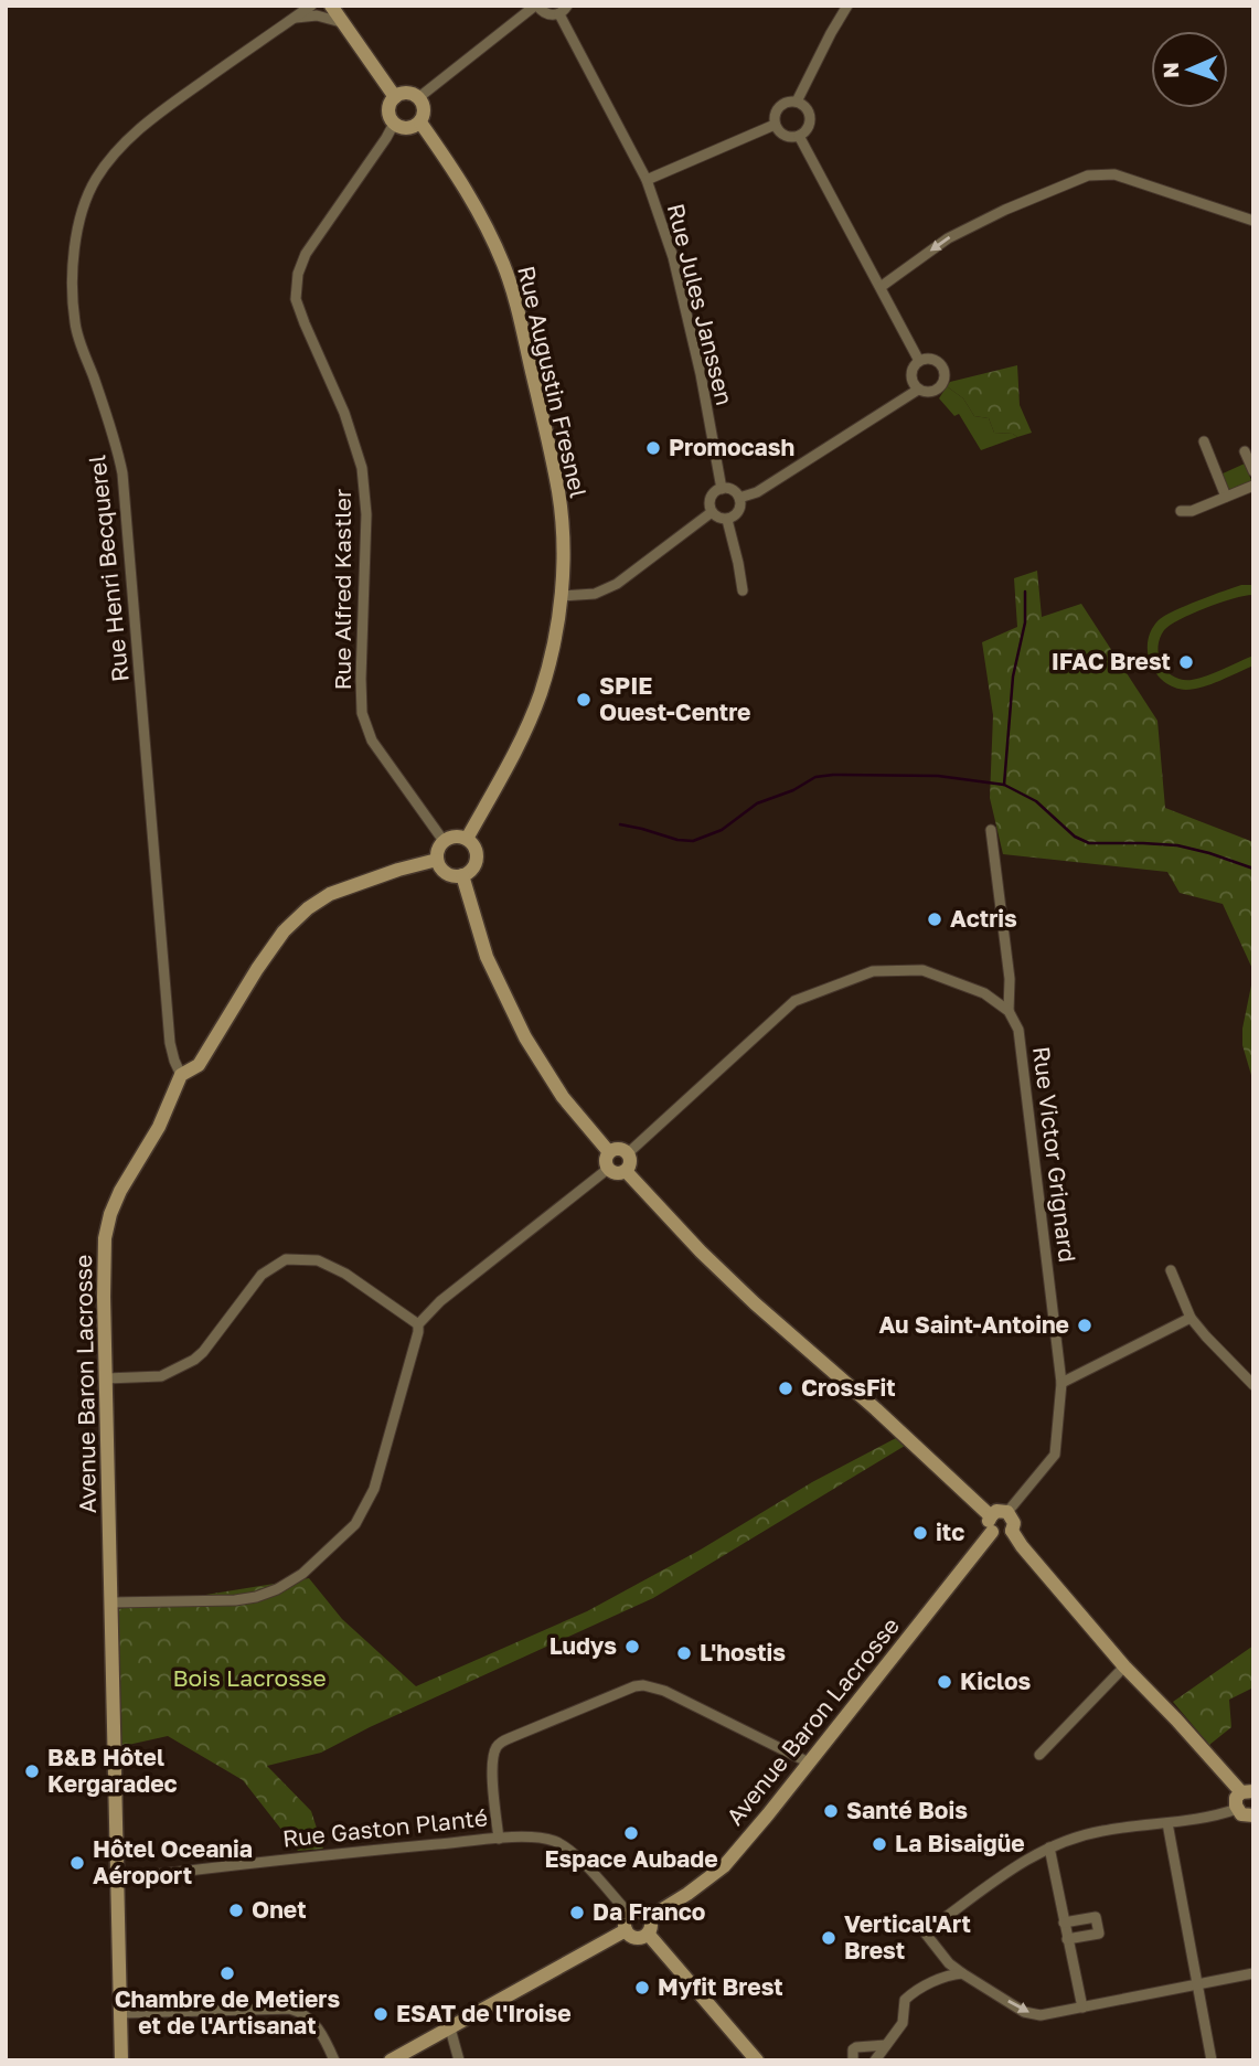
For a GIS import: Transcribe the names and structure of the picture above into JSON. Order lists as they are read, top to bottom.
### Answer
{
  "streets": {
    "street": [
      "Rue Jules Janssen",
      "Rue Augustin Fresnel",
      "Rue Henri Becquerel",
      "Rue Alfred Kastler",
      "Rue Victor Grignard",
      "Avenue Baron Lacrosse",
      "Rue Gaston Planté"
    ]
  },
  "crossings": [
    ["Rue Augustin Fresnel", "Rue Alfred Kastler"],
    ["Rue Augustin Fresnel", "Avenue Baron Lacrosse"],
    ["Rue Henri Becquerel", "Avenue Baron Lacrosse"],
    ["Rue Alfred Kastler", "Avenue Baron Lacrosse"],
    ["Rue Victor Grignard", "Avenue Baron Lacrosse"],
    ["Avenue Baron Lacrosse", "Rue Gaston Planté"]
  ],
  "parks": ["Bois Lacrosse"],
  "places": [
    "Promocash",
    "IFAC Brest",
    "SPIE Ouest-Centre",
    "Actris",
    "Au Saint-Antoine",
    "CrossFit",
    "itc",
    "Ludys",
    "L'hostis",
    "Kiclos",
    "B&B Hôtel Kergaradec",
    "Santé Bois",
    "Espace Aubade",
    "La Bisaigüe",
    "Hôtel Oceania Aéroport",
    "Onet",
    "Da Franco",
    "Vertical'Art Brest",
    "Chambre de Metiers et de l'Artisanat",
    "Myfit Brest",
    "ESAT de l'Iroise"
  ],
  "north": "left"
}
